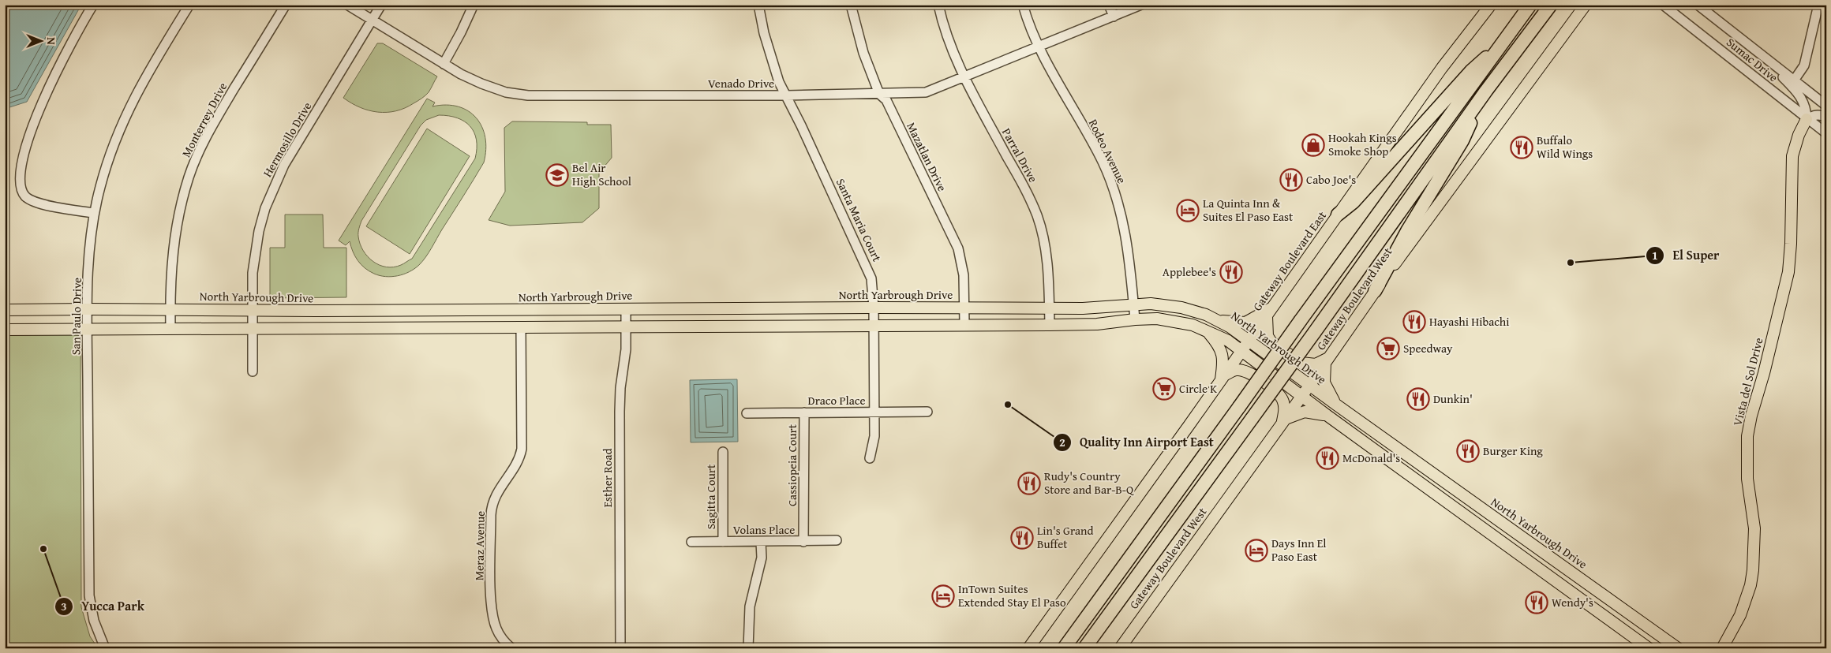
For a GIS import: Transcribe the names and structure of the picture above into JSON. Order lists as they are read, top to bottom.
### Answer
{
  "streets": {
    "main road": [
      "Gateway Boulevard East",
      "North Yarbrough Drive",
      "Gateway Boulevard West",
      "Vista del Sol Drive"
    ],
    "street": [
      "Sumac Drive",
      "Venado Drive",
      "Monterrey Drive",
      "Hermosillo Drive",
      "Rodeo Avenue",
      "Parral Drive",
      "Mazatlan Drive",
      "Santa Maria Court",
      "San Paulo Drive",
      "Draco Place",
      "Cassiopeia Court",
      "Esther Road",
      "Sagitta Court",
      "Volans Place",
      "Meraz Avenue"
    ]
  },
  "crossings": [
    ["Sumac Drive", "Vista del Sol Drive"],
    ["Venado Drive", "Hermosillo Drive"],
    ["Venado Drive", "Rodeo Avenue"],
    ["Venado Drive", "Parral Drive"],
    ["Venado Drive", "Mazatlan Drive"],
    ["Venado Drive", "Santa Maria Court"],
    ["Monterrey Drive", "North Yarbrough Drive"],
    ["Hermosillo Drive", "North Yarbrough Drive"],
    ["Rodeo Avenue", "North Yarbrough Drive"],
    ["Parral Drive", "North Yarbrough Drive"],
    ["Mazatlan Drive", "North Yarbrough Drive"],
    ["Santa Maria Court", "North Yarbrough Drive"],
    ["Santa Maria Court", "Draco Place"],
    ["Gateway Boulevard East", "North Yarbrough Drive"],
    ["North Yarbrough Drive", "Gateway Boulevard West"],
    ["North Yarbrough Drive", "San Paulo Drive"],
    ["North Yarbrough Drive", "Esther Road"],
    ["North Yarbrough Drive", "Meraz Avenue"],
    ["Draco Place", "Cassiopeia Court"],
    ["Cassiopeia Court", "Volans Place"],
    ["Sagitta Court", "Volans Place"]
  ],
  "places": {
    "shop": ["Hookah Kings Smoke Shop"],
    "restaurant": [
      "Buffalo Wild Wings",
      "Cabo Joe's",
      "Applebee's",
      "Hayashi Hibachi",
      "Dunkin'",
      "Burger King",
      "McDonald's",
      "Rudy's Country Store and Bar-B-Q",
      "Lin's Grand Buffet",
      "Wendy's"
    ],
    "school or university": ["Bel Air High School"],
    "hotel": ["La Quinta Inn & Suites El Paso East", "Days Inn El Paso East", "InTown Suites Extended Stay El Paso"],
    "other": ["El Super", "Quality Inn Airport East", "Yucca Park"],
    "supermarket": ["Speedway", "Circle K"]
  },
  "north": "right"
}
